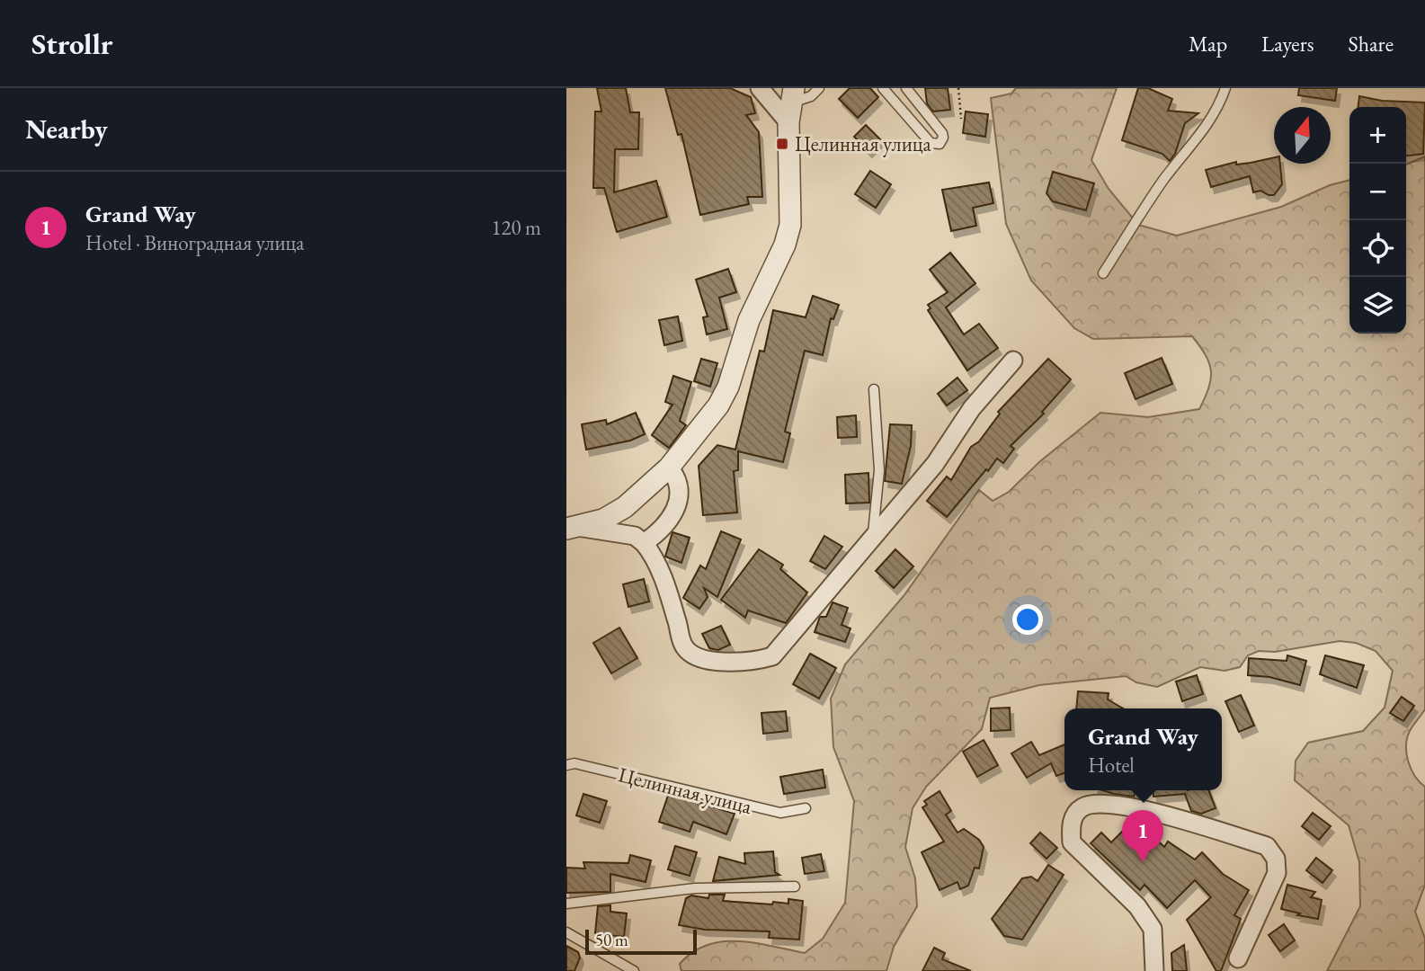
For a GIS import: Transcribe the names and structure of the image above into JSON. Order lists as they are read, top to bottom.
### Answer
{
  "streets": {
    "lane": ["Целинная улица"]
  },
  "places": {
    "transit": ["Целинная улица"]
  },
  "scale_bar": "50 m",
  "north": "top",
  "page": {
    "header": "Strollr",
    "nav": ["Map", "Layers", "Share"],
    "heading": "Nearby",
    "map_buttons": ["+", "−"],
    "list": [
      {
        "mark": "1",
        "name": "Grand Way",
        "note": "Hotel · Виноградная улица",
        "value": "120 m"
      }
    ],
    "popup": ["Grand Way", "Hotel"],
    "pins": "1",
    "scale": "50 m"
  }
}
